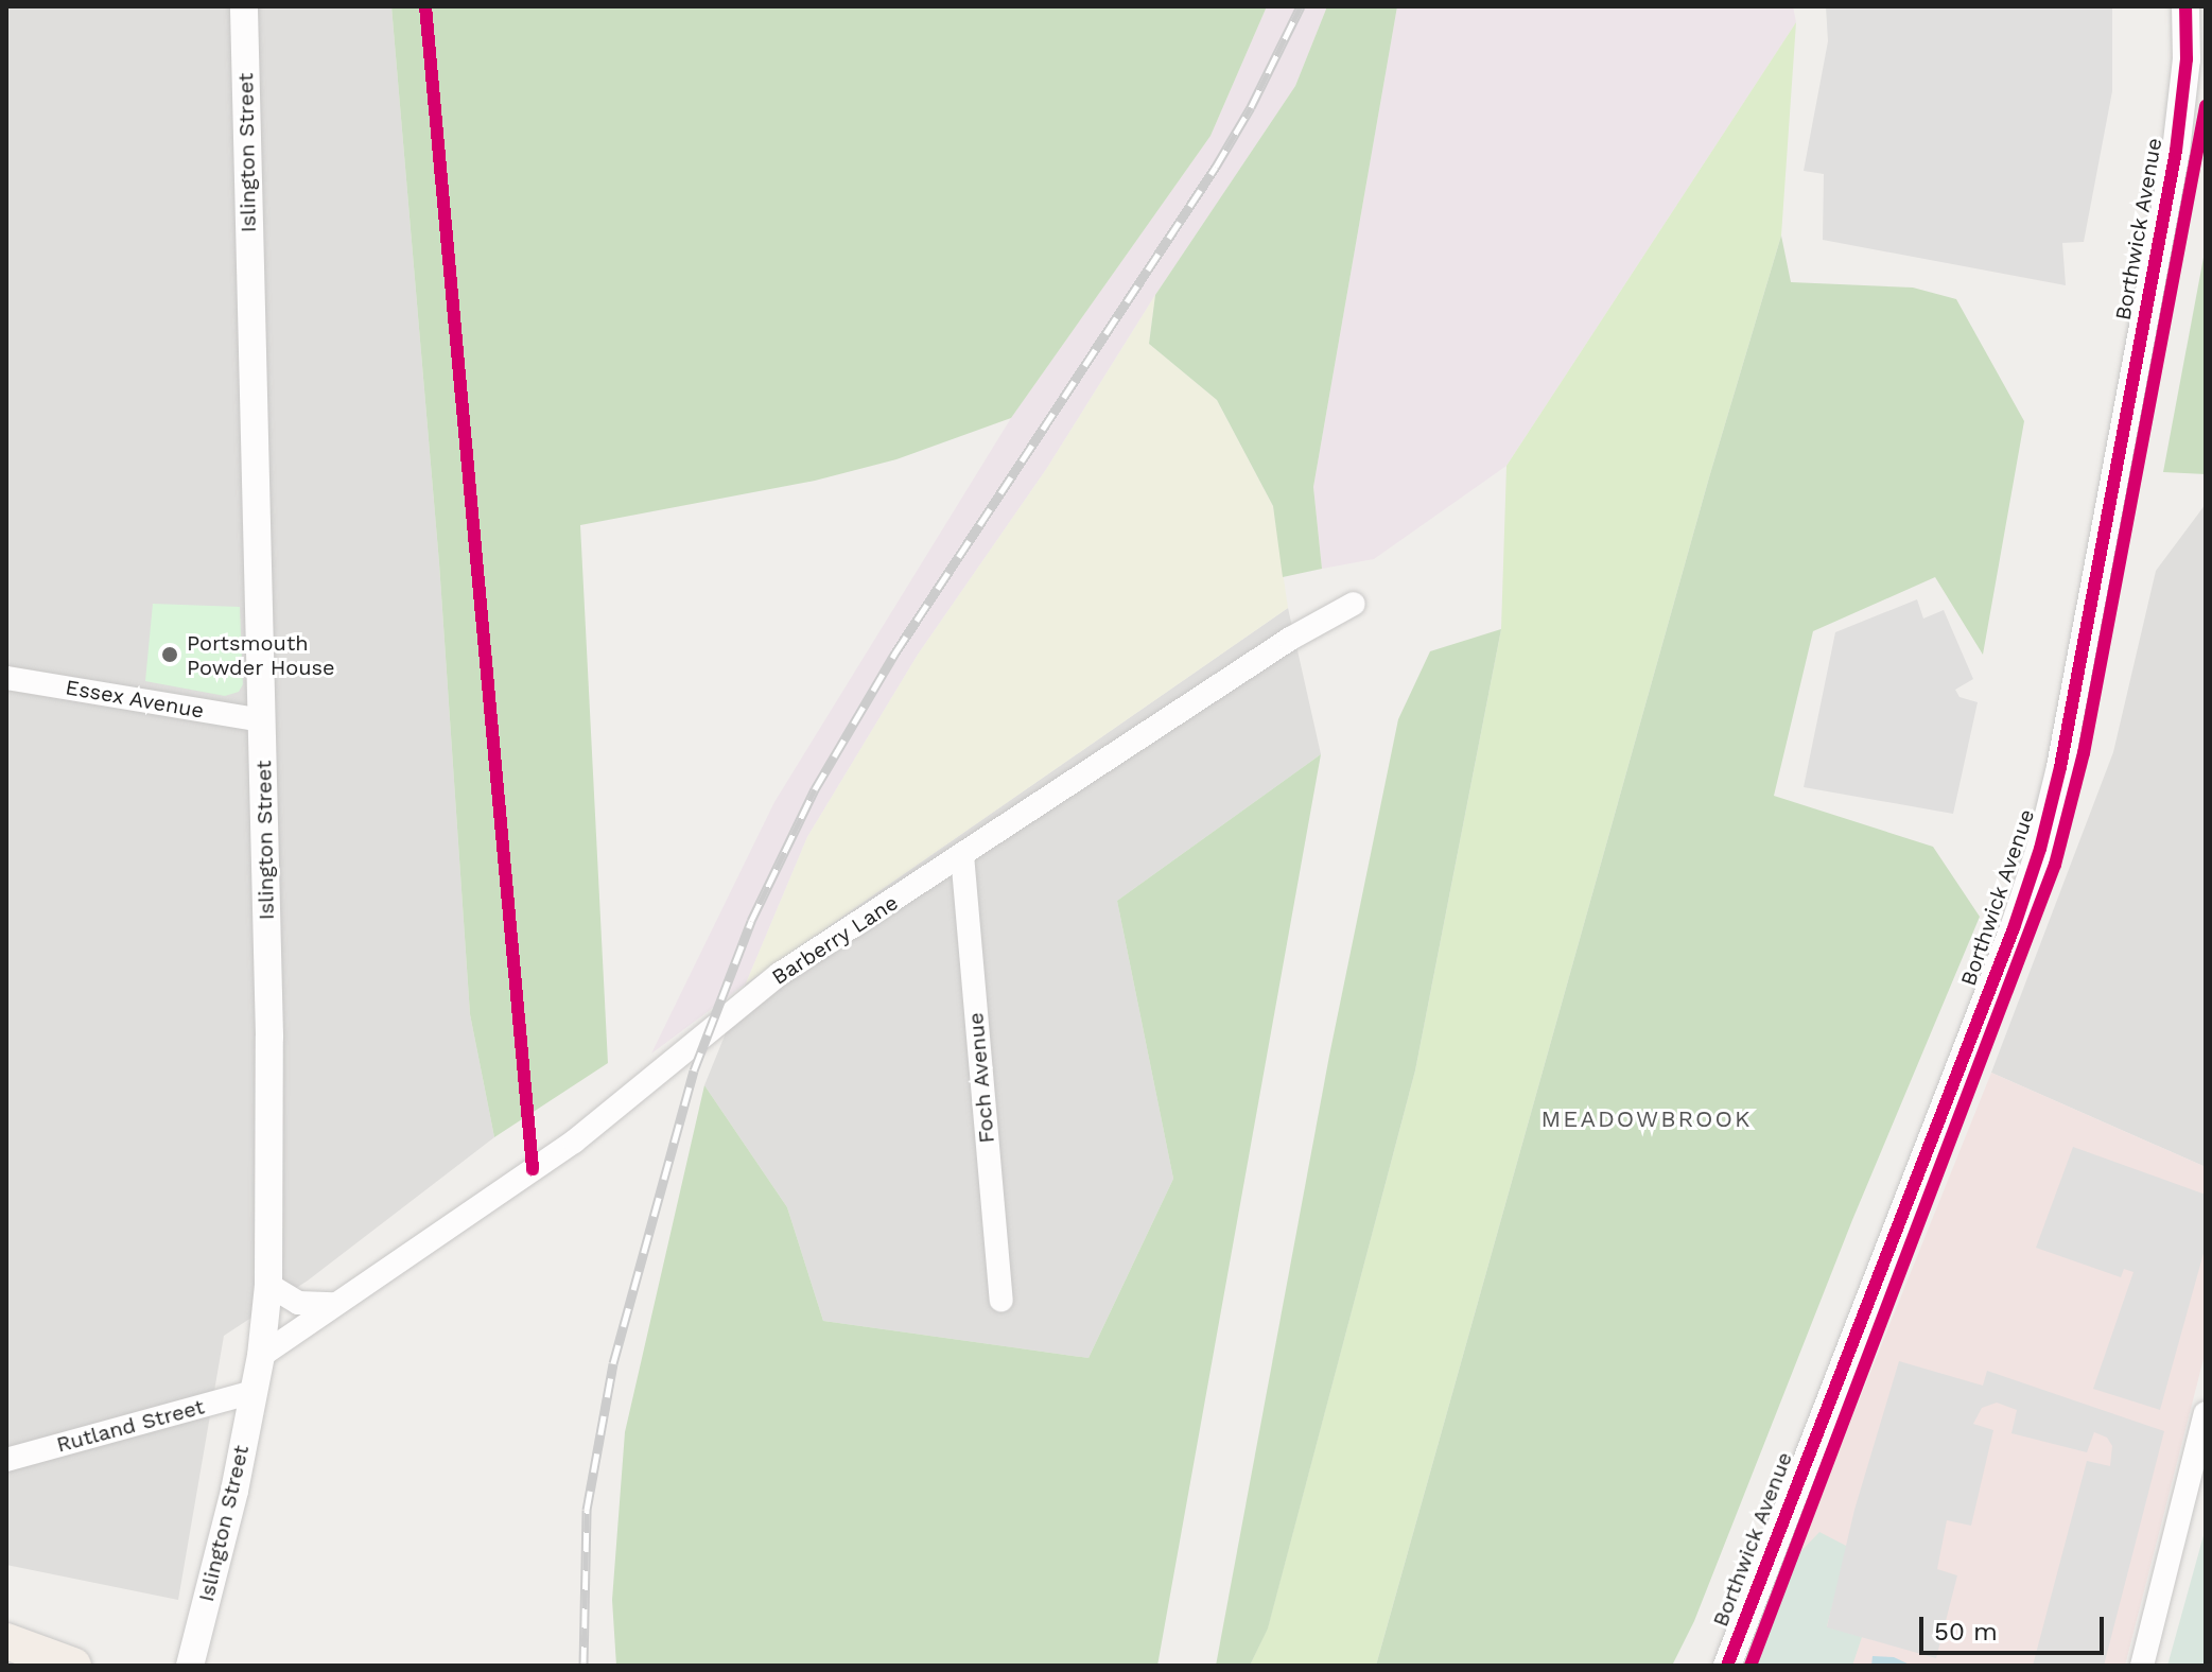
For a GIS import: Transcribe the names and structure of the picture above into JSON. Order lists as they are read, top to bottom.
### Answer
{
  "streets": {
    "street": [
      "Islington Street",
      "Borthwick Avenue",
      "Essex Avenue",
      "Barberry Lane",
      "Foch Avenue",
      "Rutland Street"
    ]
  },
  "crossings": [
    ["Islington Street", "Essex Avenue"],
    ["Islington Street", "Barberry Lane"],
    ["Islington Street", "Rutland Street"],
    ["Barberry Lane", "Foch Avenue"]
  ],
  "districts": ["MEADOWBROOK"],
  "places": ["Portsmouth Powder House"],
  "scale_bar": "50 m"
}
